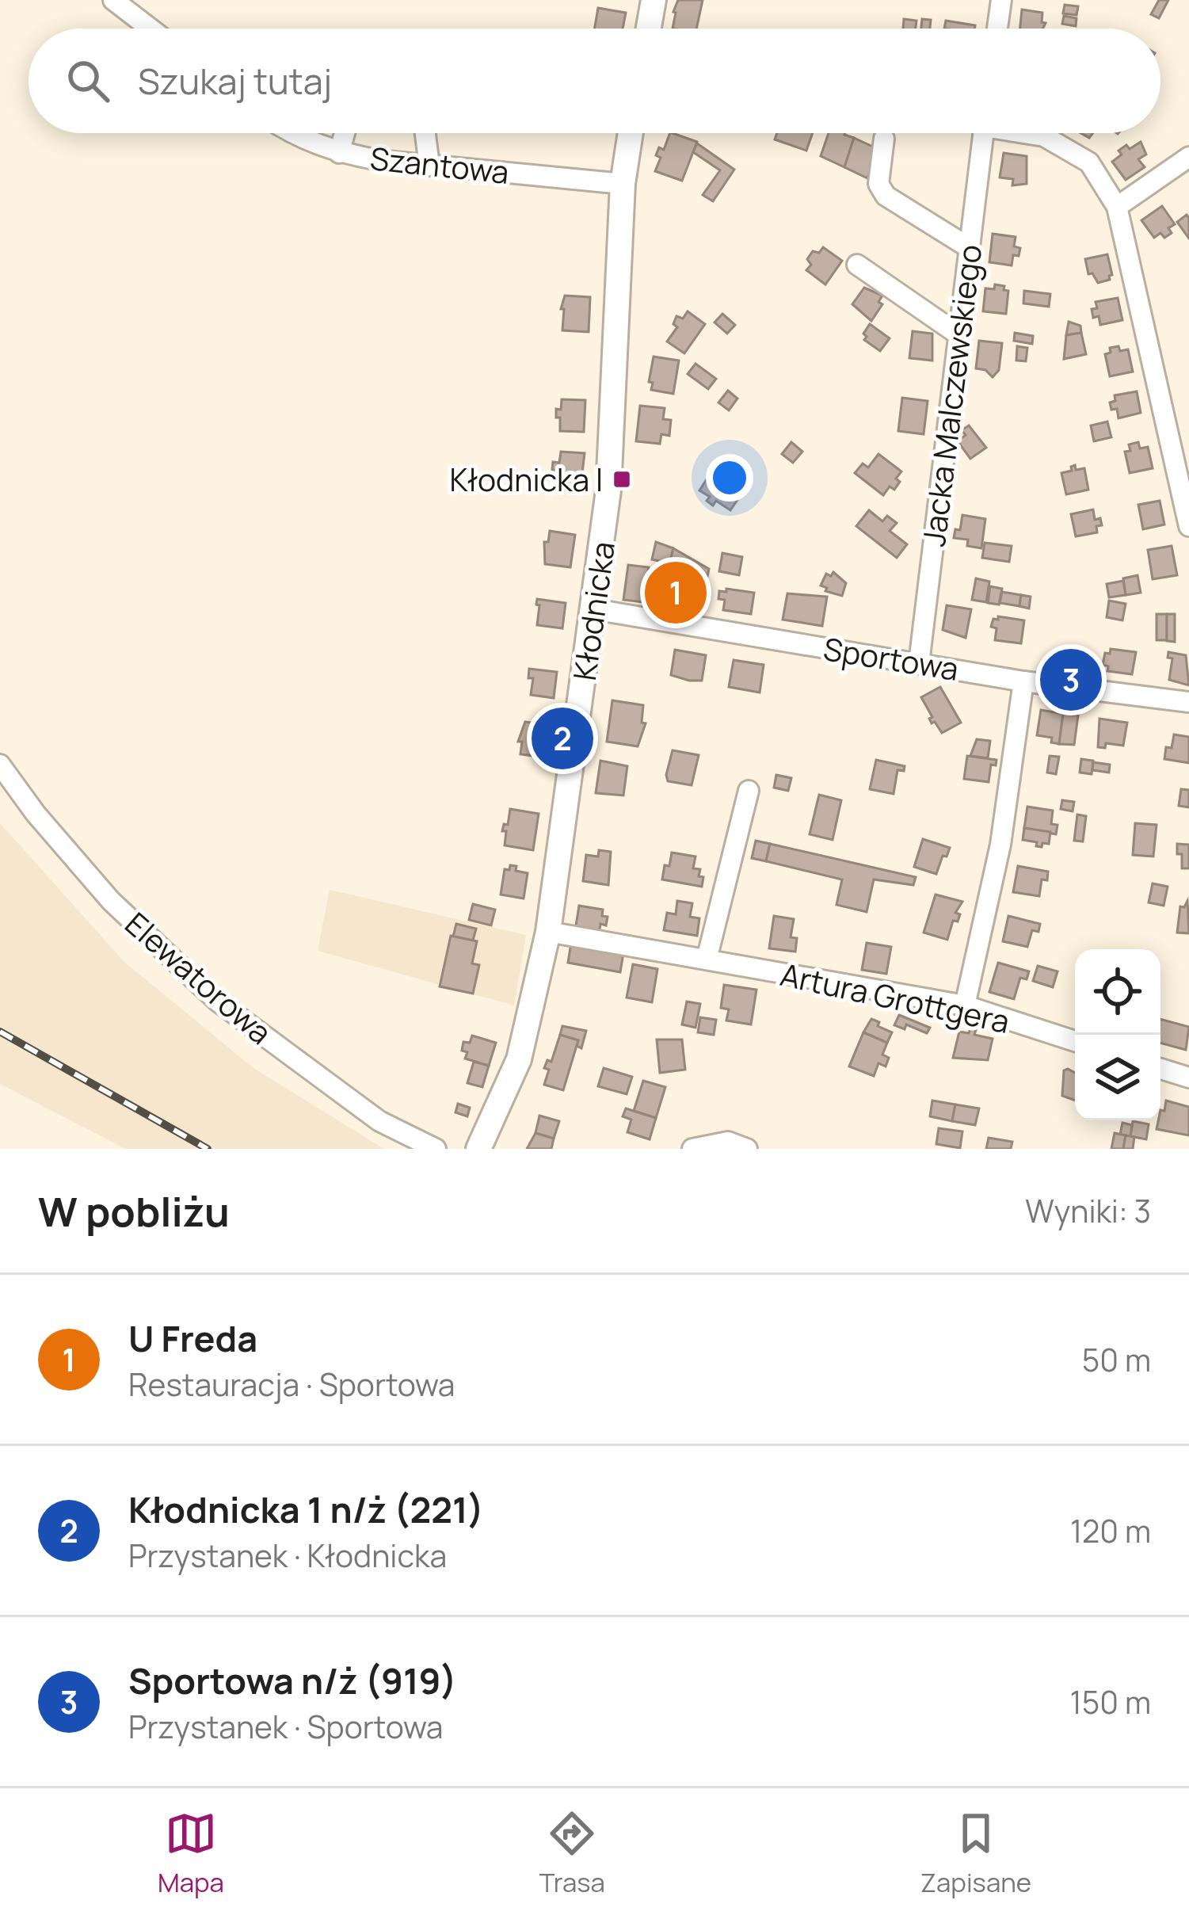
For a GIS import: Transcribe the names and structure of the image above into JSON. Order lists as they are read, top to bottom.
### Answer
{
  "streets": {
    "main road": ["Kłodnicka"],
    "street": [
      "Szantowa",
      "Jacka Malczewskiego",
      "Sportowa",
      "Elewatorowa",
      "Artura Grottgera"
    ]
  },
  "crossings": [
    ["Szantowa", "Kłodnicka"],
    ["Jacka Malczewskiego", "Sportowa"],
    ["Kłodnicka", "Sportowa"],
    ["Kłodnicka", "Artura Grottgera"]
  ],
  "places": {
    "transit": ["Kłodnicka I"]
  },
  "page": {
    "search": "Szukaj tutaj",
    "pins": ["1", "3", "2"],
    "heading": ["W pobliżu", "Wyniki: 3"],
    "list": [
      {
        "mark": "1",
        "name": "U Freda",
        "note": "Restauracja · Sportowa",
        "value": "50 m"
      },
      {
        "mark": "2",
        "name": "Kłodnicka 1 n/ż (221)",
        "note": "Przystanek · Kłodnicka",
        "value": "120 m"
      },
      {
        "mark": "3",
        "name": "Sportowa n/ż (919)",
        "note": "Przystanek · Sportowa",
        "value": "150 m"
      }
    ],
    "nav": ["Mapa", "Trasa", "Zapisane"]
  }
}
